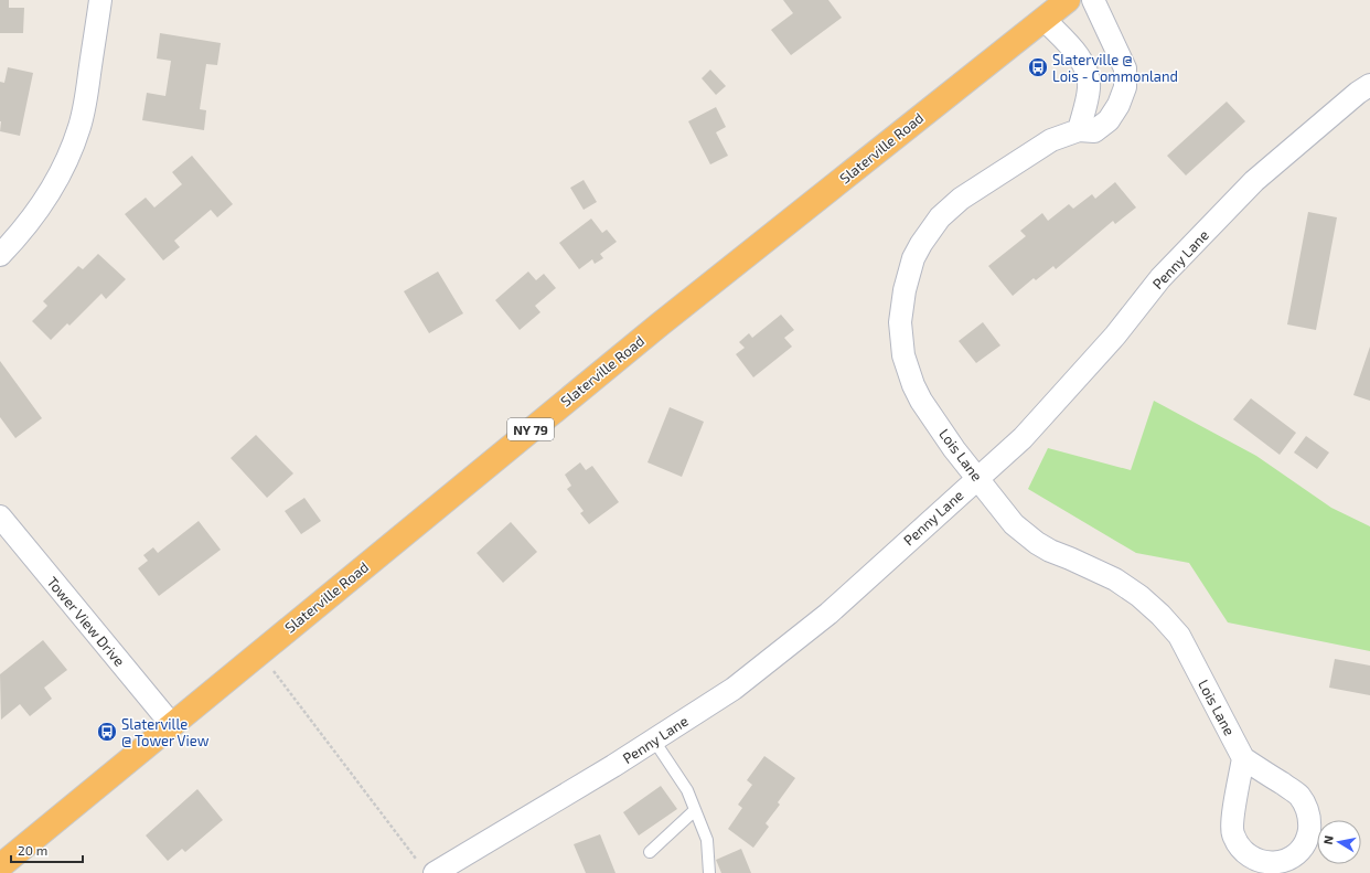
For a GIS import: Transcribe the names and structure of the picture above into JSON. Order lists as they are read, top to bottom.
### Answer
{
  "streets": {
    "highway": ["Slaterville Road", "NY 79"],
    "street": ["Penny Lane", "Lois Lane", "Tower View Drive"]
  },
  "crossings": [
    ["Slaterville Road", "Tower View Drive"],
    ["Penny Lane", "Lois Lane"]
  ],
  "places": {
    "bus stop": ["Slaterville @ Lois - Commonland", "Slaterville @ Tower View"]
  },
  "scale_bar": "20 m",
  "north": "left"
}
